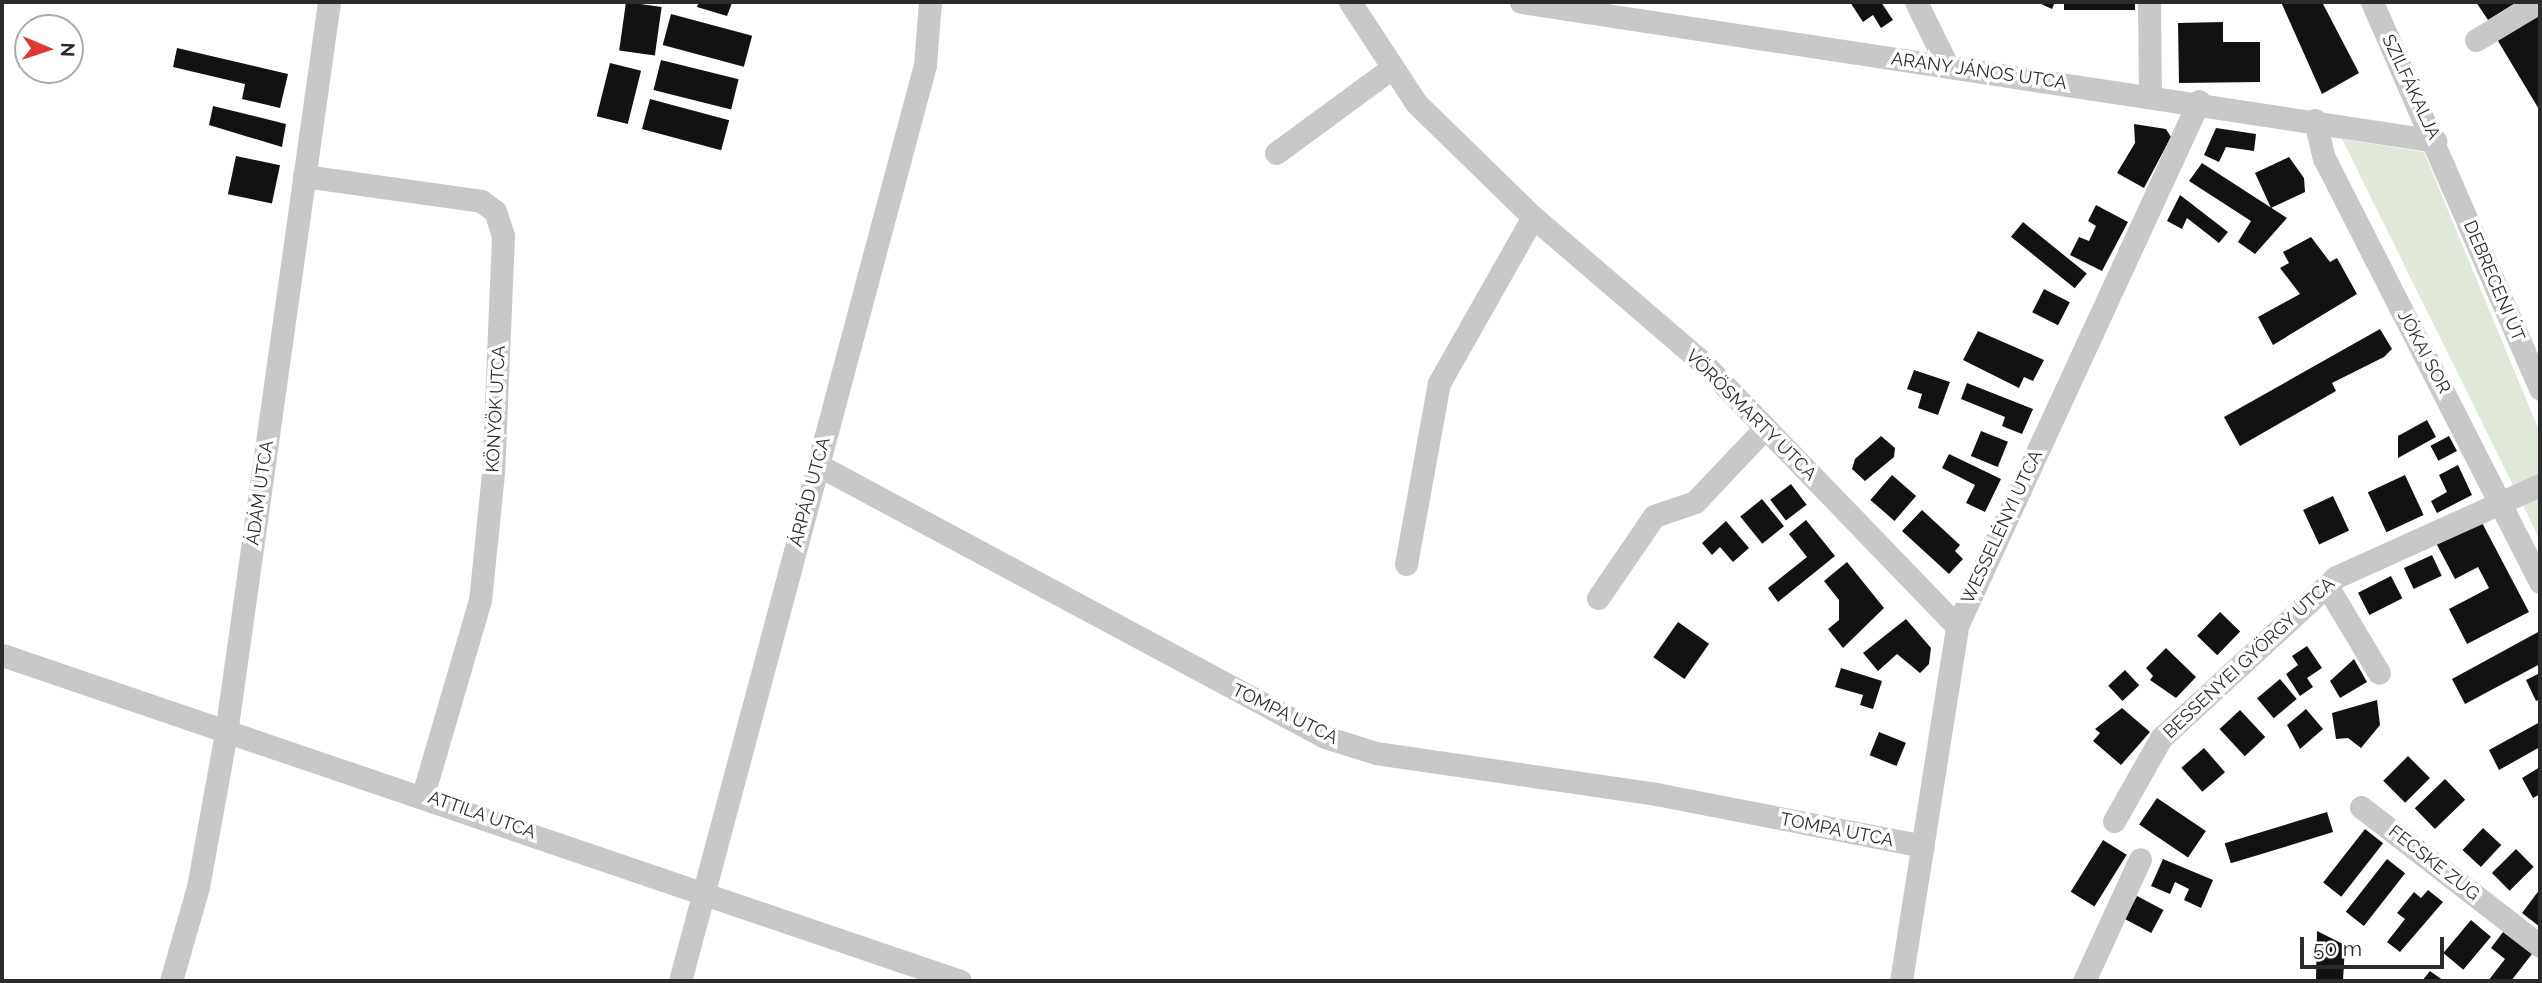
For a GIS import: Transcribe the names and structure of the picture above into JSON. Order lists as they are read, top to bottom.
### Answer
{
  "streets": {
    "street": [
      "ARANY JÁNOS UTCA",
      "SZILFÁKALJA",
      "DEBRECENI ÚT",
      "JÓKAI SOR",
      "KÖNYÖK UTCA",
      "VÖRÖSMARTY UTCA",
      "ÁRPÁD UTCA",
      "ÁDÁM UTCA",
      "WESSELÉNYI UTCA",
      "BESSENYEI GYÖRGY UTCA",
      "TOMPA UTCA",
      "ATTILA UTCA",
      "FECSKE ZUG"
    ]
  },
  "crossings": [
    ["ARANY JÁNOS UTCA", "SZILFÁKALJA"],
    ["ARANY JÁNOS UTCA", "JÓKAI SOR"],
    ["ARANY JÁNOS UTCA", "WESSELÉNYI UTCA"],
    ["SZILFÁKALJA", "DEBRECENI ÚT"],
    ["JÓKAI SOR", "BESSENYEI GYÖRGY UTCA"],
    ["KÖNYÖK UTCA", "ÁDÁM UTCA"],
    ["KÖNYÖK UTCA", "ATTILA UTCA"],
    ["VÖRÖSMARTY UTCA", "WESSELÉNYI UTCA"],
    ["ÁRPÁD UTCA", "TOMPA UTCA"],
    ["ÁRPÁD UTCA", "ATTILA UTCA"],
    ["ÁDÁM UTCA", "ATTILA UTCA"],
    ["WESSELÉNYI UTCA", "TOMPA UTCA"]
  ],
  "scale_bar": "50 m",
  "north": "right"
}
